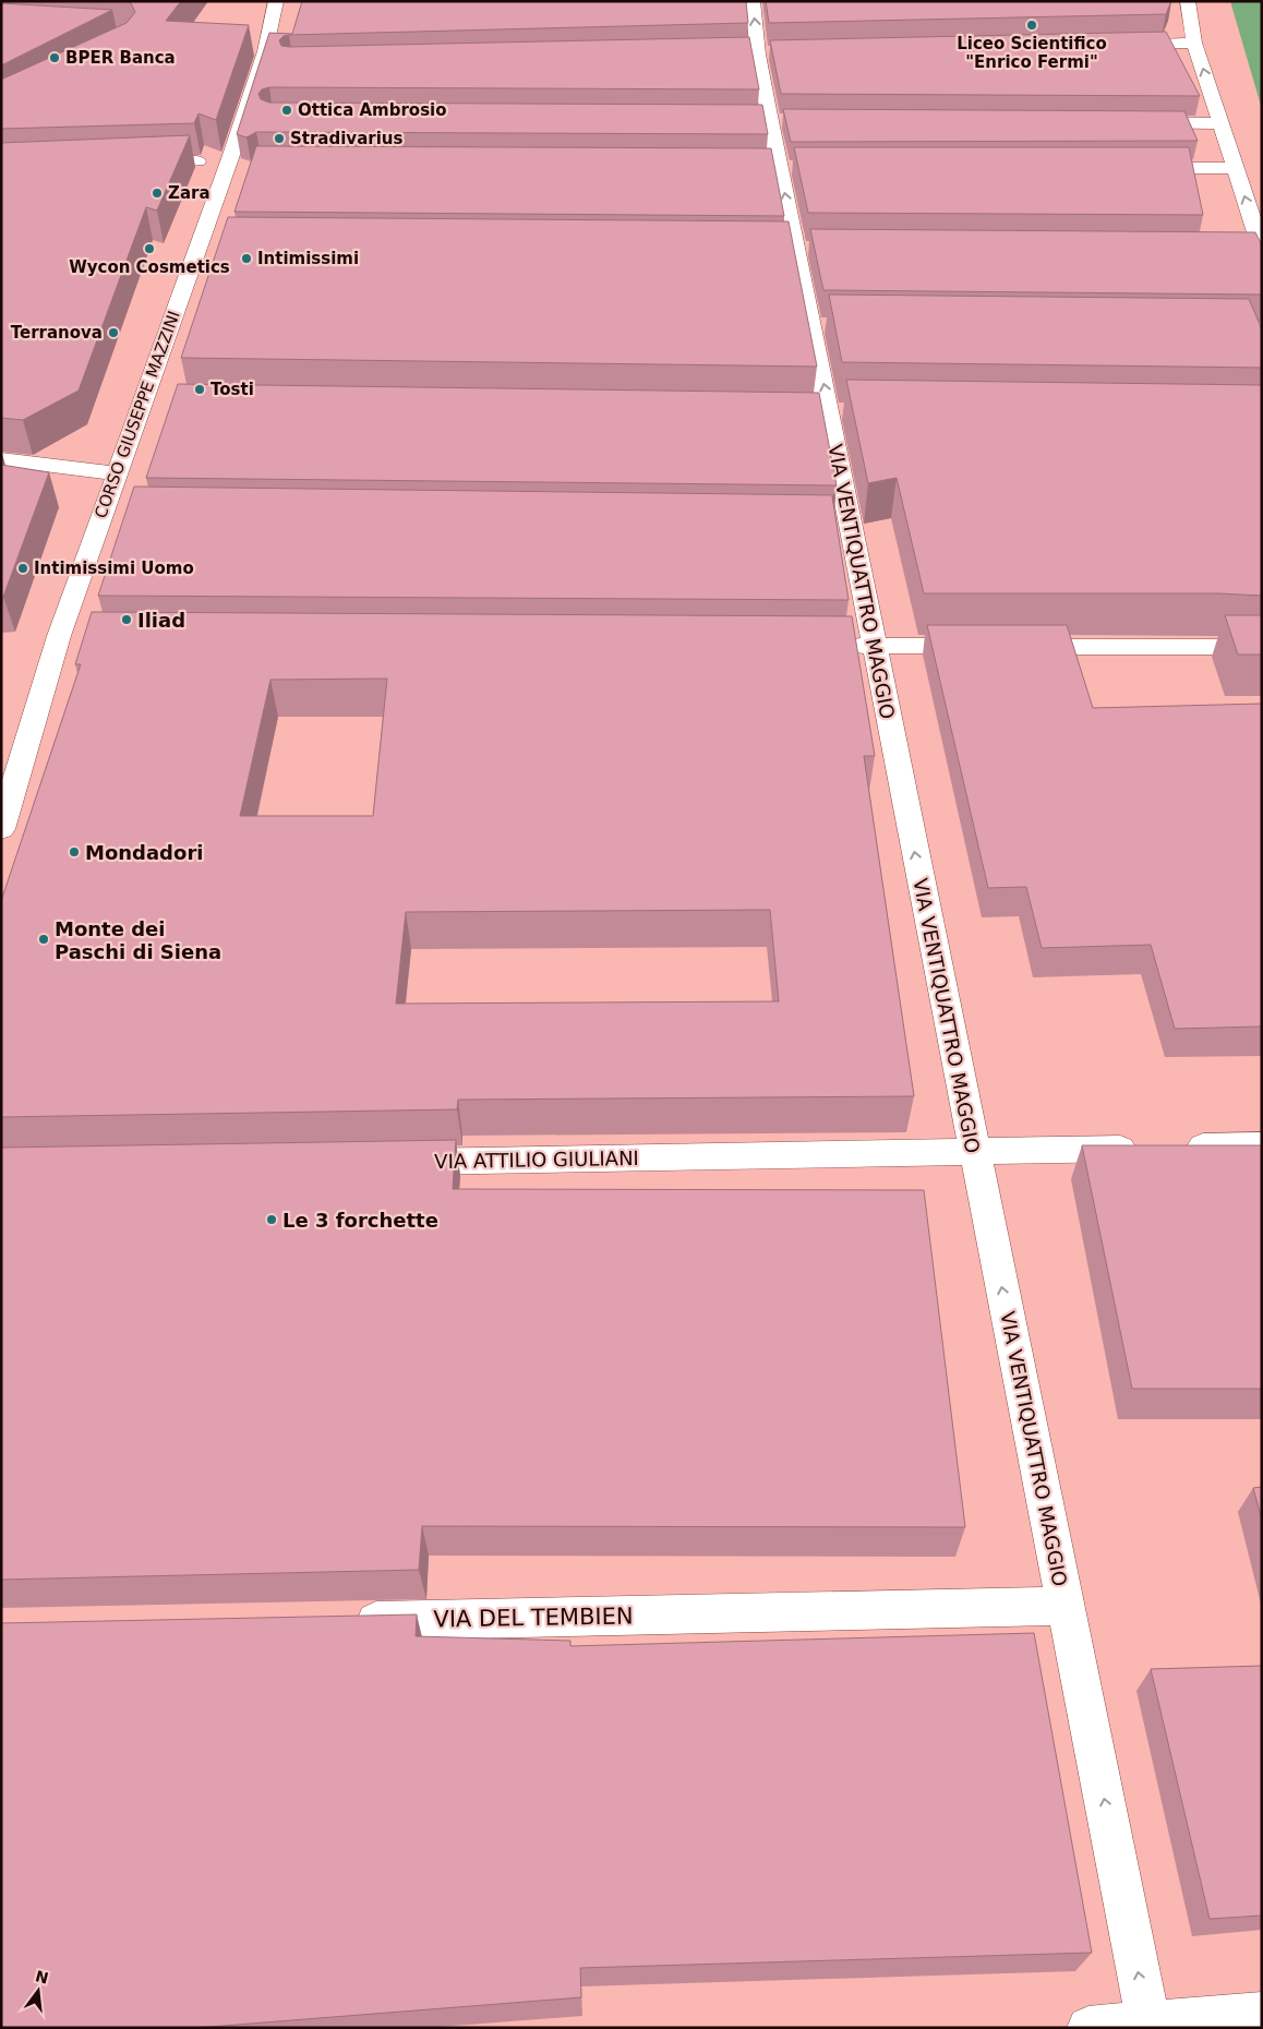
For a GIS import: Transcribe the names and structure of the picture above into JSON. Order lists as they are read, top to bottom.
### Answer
{
  "streets": {
    "street": [
      "CORSO GIUSEPPE MAZZINI",
      "VIA VENTIQUATTRO MAGGIO",
      "VIA ATTILIO GIULIANI",
      "VIA DEL TEMBIEN"
    ]
  },
  "crossings": [
    ["VIA VENTIQUATTRO MAGGIO", "VIA ATTILIO GIULIANI"],
    ["VIA VENTIQUATTRO MAGGIO", "VIA DEL TEMBIEN"]
  ],
  "one_way": ["VIA VENTIQUATTRO MAGGIO"],
  "places": [
    "Liceo Scientifico \"Enrico Fermi\"",
    "BPER Banca",
    "Ottica Ambrosio",
    "Stradivarius",
    "Zara",
    "Wycon Cosmetics",
    "Intimissimi",
    "Terranova",
    "Tosti",
    "Intimissimi Uomo",
    "Iliad",
    "Mondadori",
    "Monte dei Paschi di Siena",
    "Le 3 forchette"
  ],
  "north": "top"
}
